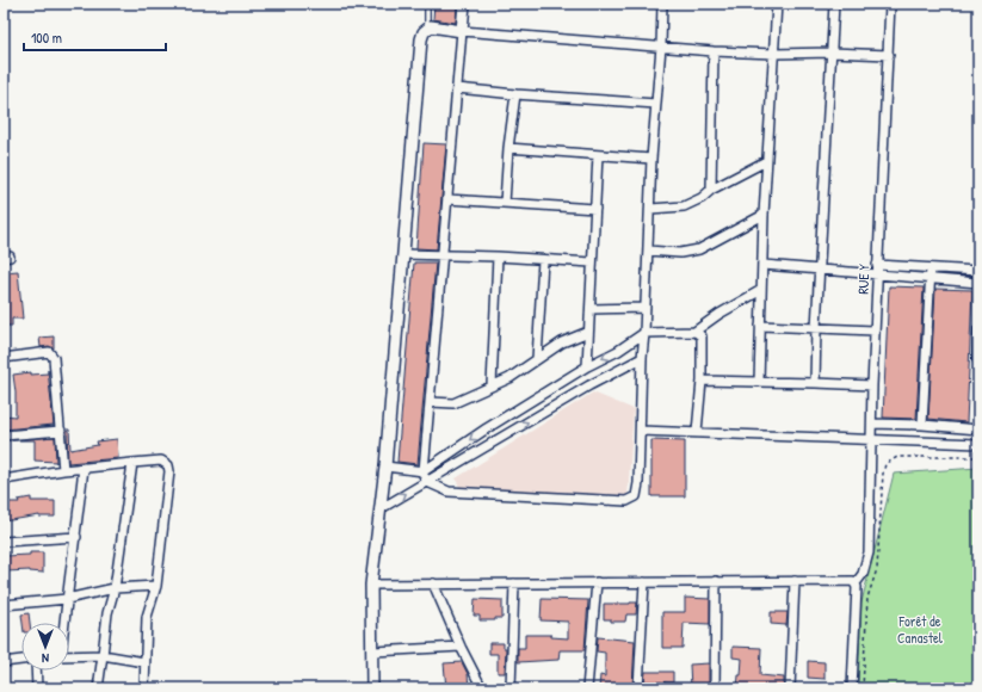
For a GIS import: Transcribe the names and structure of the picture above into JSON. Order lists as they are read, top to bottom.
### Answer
{
  "streets": {
    "street": ["RUE Y"]
  },
  "parks": ["Forêt de Canastel"],
  "scale_bar": "100 m",
  "north": "bottom"
}
